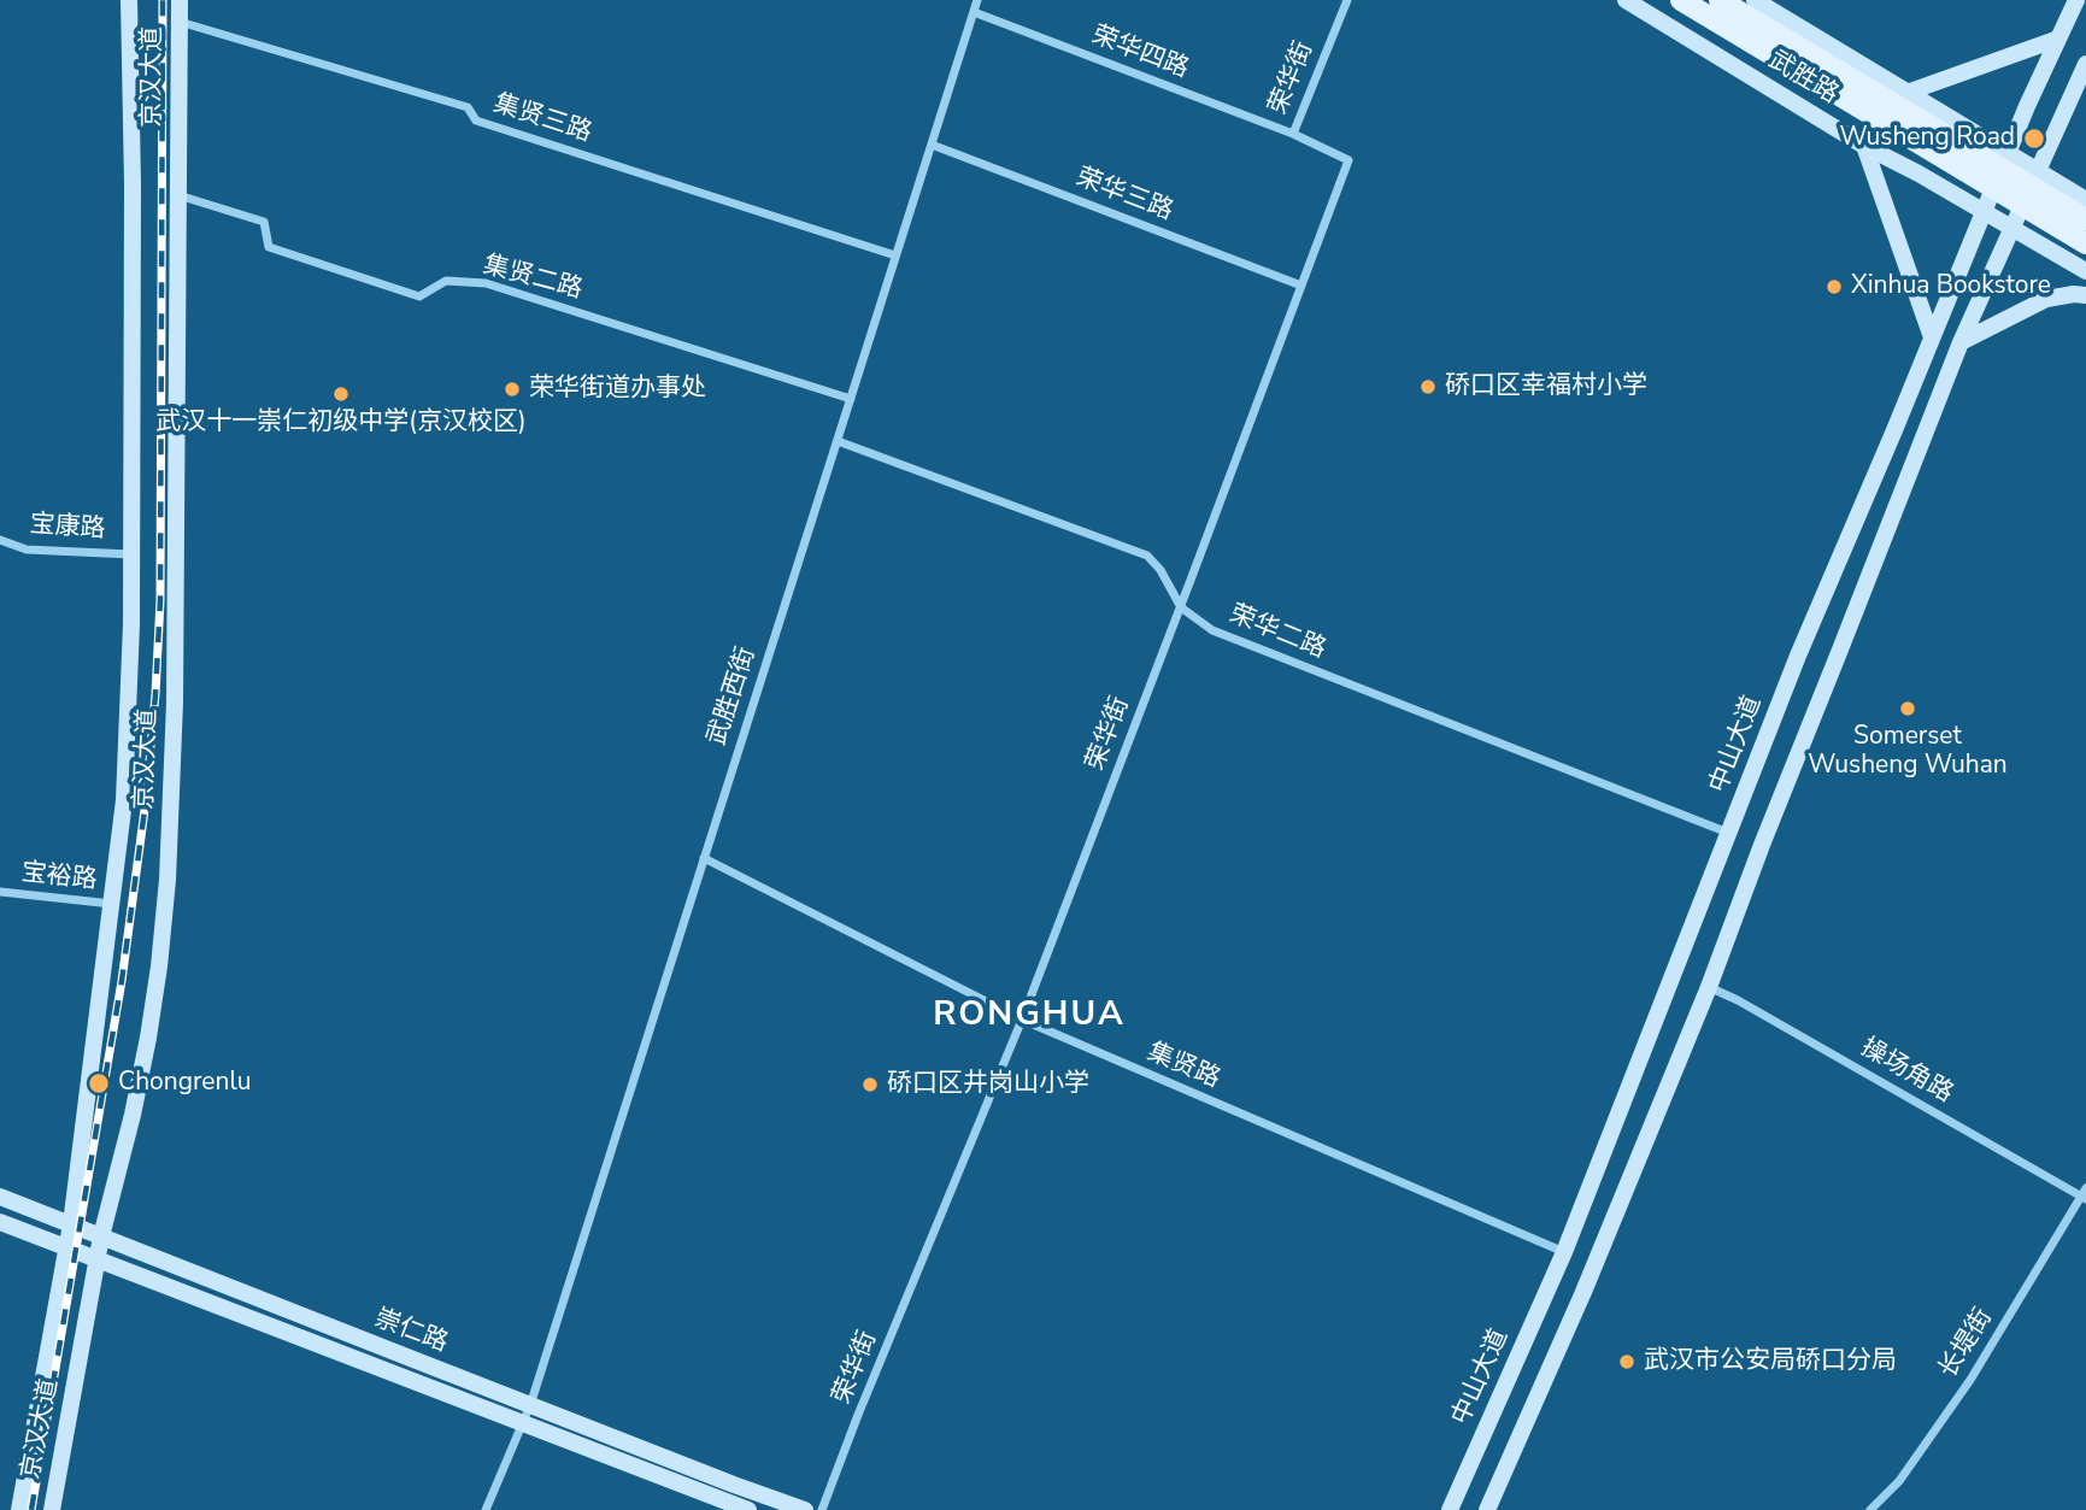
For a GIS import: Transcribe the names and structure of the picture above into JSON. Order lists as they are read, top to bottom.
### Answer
{
  "streets": {
    "main road": [
      "京汉大道",
      "武胜路",
      "中山大道",
      "崇仁路"
    ],
    "street": [
      "荣华四路",
      "荣华街",
      "集贤三路",
      "荣华三路",
      "集贤二路",
      "宝康路",
      "荣华二路",
      "武胜西街",
      "宝裕路",
      "集贤路",
      "操场角路",
      "长堤街"
    ]
  },
  "crossings": [
    ["荣华四路", "荣华街"],
    ["荣华四路", "武胜西街"],
    ["京汉大道", "集贤三路"],
    ["京汉大道", "集贤二路"],
    ["京汉大道", "宝康路"],
    ["京汉大道", "宝裕路"],
    ["京汉大道", "崇仁路"],
    ["荣华街", "荣华三路"],
    ["荣华街", "荣华二路"],
    ["荣华街", "集贤路"],
    ["武胜路", "中山大道"],
    ["集贤三路", "武胜西街"],
    ["荣华三路", "武胜西街"],
    ["集贤二路", "武胜西街"],
    ["荣华二路", "武胜西街"],
    ["荣华二路", "中山大道"],
    ["武胜西街", "集贤路"],
    ["武胜西街", "崇仁路"],
    ["中山大道", "集贤路"],
    ["操场角路", "长堤街"]
  ],
  "districts": ["RONGHUA"],
  "places": [
    "Wusheng Road",
    "Xinhua Bookstore",
    "硚口区幸福村小学",
    "荣华街道办事处",
    "武汉十一崇仁初级中学(京汉校区)",
    "Somerset Wusheng Wuhan",
    "Chongrenlu",
    "硚口区井岗山小学",
    "武汉市公安局硚口分局"
  ]
}
